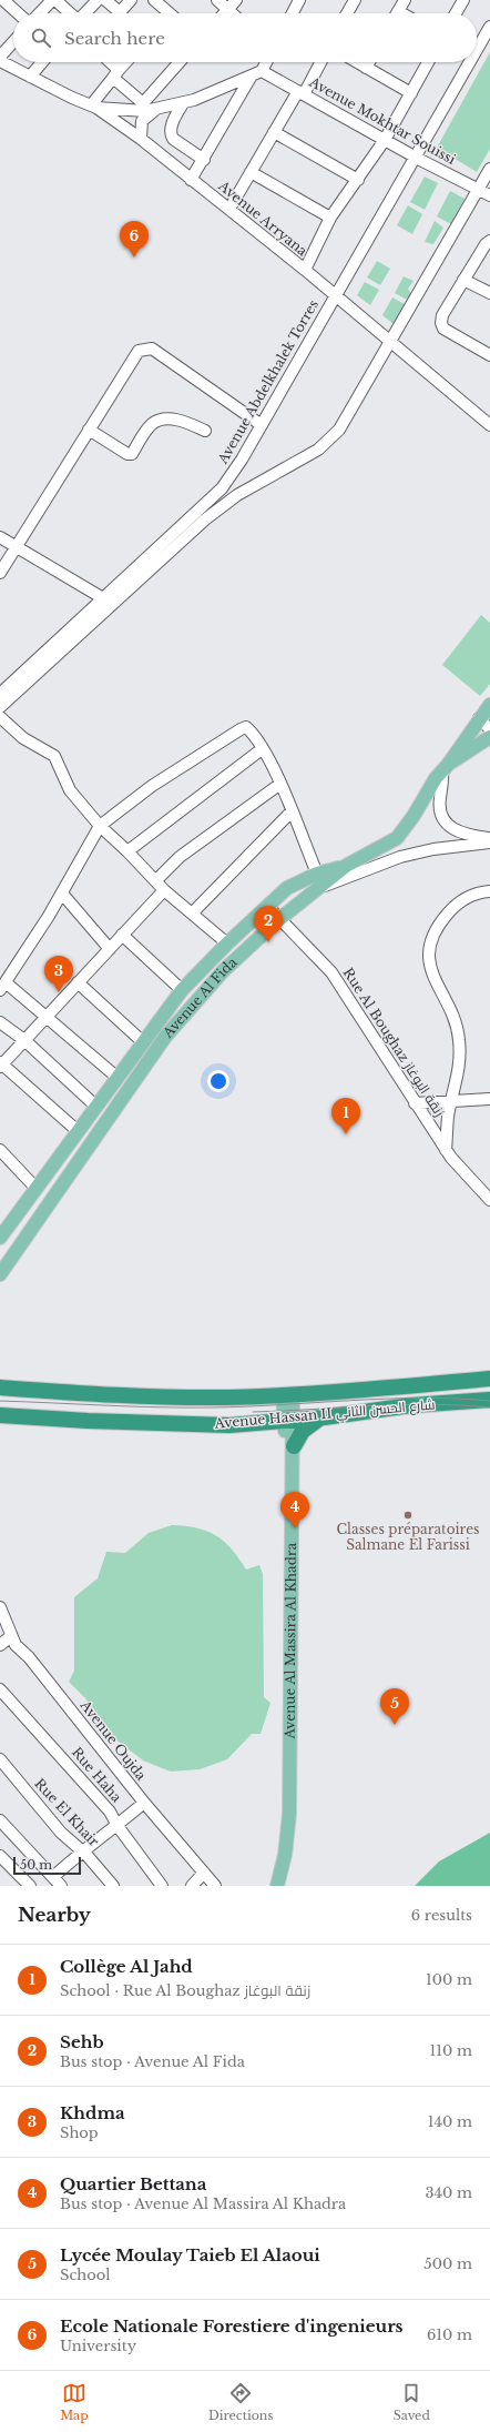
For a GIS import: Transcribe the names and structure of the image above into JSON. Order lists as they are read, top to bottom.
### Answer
{
  "streets": {
    "highway": ["Avenue Hassan II شارع الحسن الثاني"],
    "main road": ["Avenue Al Fida", "Avenue Al Massira Al Khadra"],
    "street": [
      "Avenue Mokhtar Souissi",
      "Avenue Arryana",
      "Avenue Abdelkhalek Torres",
      "Rue Al Boughaz زنقة البوغاز",
      "Avenue Oujda",
      "Rue Haha",
      "Rue El Khair"
    ]
  },
  "crossings": [
    ["Avenue Mokhtar Souissi", "Avenue Abdelkhalek Torres"],
    ["Avenue Arryana", "Avenue Abdelkhalek Torres"],
    ["Avenue Al Fida", "Rue Al Boughaz زنقة البوغاز"],
    ["Avenue Hassan II شارع الحسن الثاني", "Avenue Al Massira Al Khadra"]
  ],
  "places": ["Classes préparatoires Salmane El Farissi"],
  "scale_bar": "50 m",
  "page": {
    "search": "Search here",
    "pins": [
      "6",
      "2",
      "3",
      "1",
      "4",
      "5"
    ],
    "scale": "50 m",
    "heading": ["Nearby", "6 results"],
    "list": [
      {
        "mark": "1",
        "name": "Collège Al Jahd",
        "note": "School · Rue Al Boughaz زنقة البوغاز",
        "value": "100 m"
      },
      {
        "mark": "2",
        "name": "Sehb",
        "note": "Bus stop · Avenue Al Fida",
        "value": "110 m"
      },
      {
        "mark": "3",
        "name": "Khdma",
        "note": "Shop",
        "value": "140 m"
      },
      {
        "mark": "4",
        "name": "Quartier Bettana",
        "note": "Bus stop · Avenue Al Massira Al Khadra",
        "value": "340 m"
      },
      {
        "mark": "5",
        "name": "Lycée Moulay Taieb El Alaoui",
        "note": "School",
        "value": "500 m"
      },
      {
        "mark": "6",
        "name": "Ecole Nationale Forestiere d'ingenieurs",
        "note": "University",
        "value": "610 m"
      }
    ],
    "nav": ["Map", "Directions", "Saved"]
  }
}
